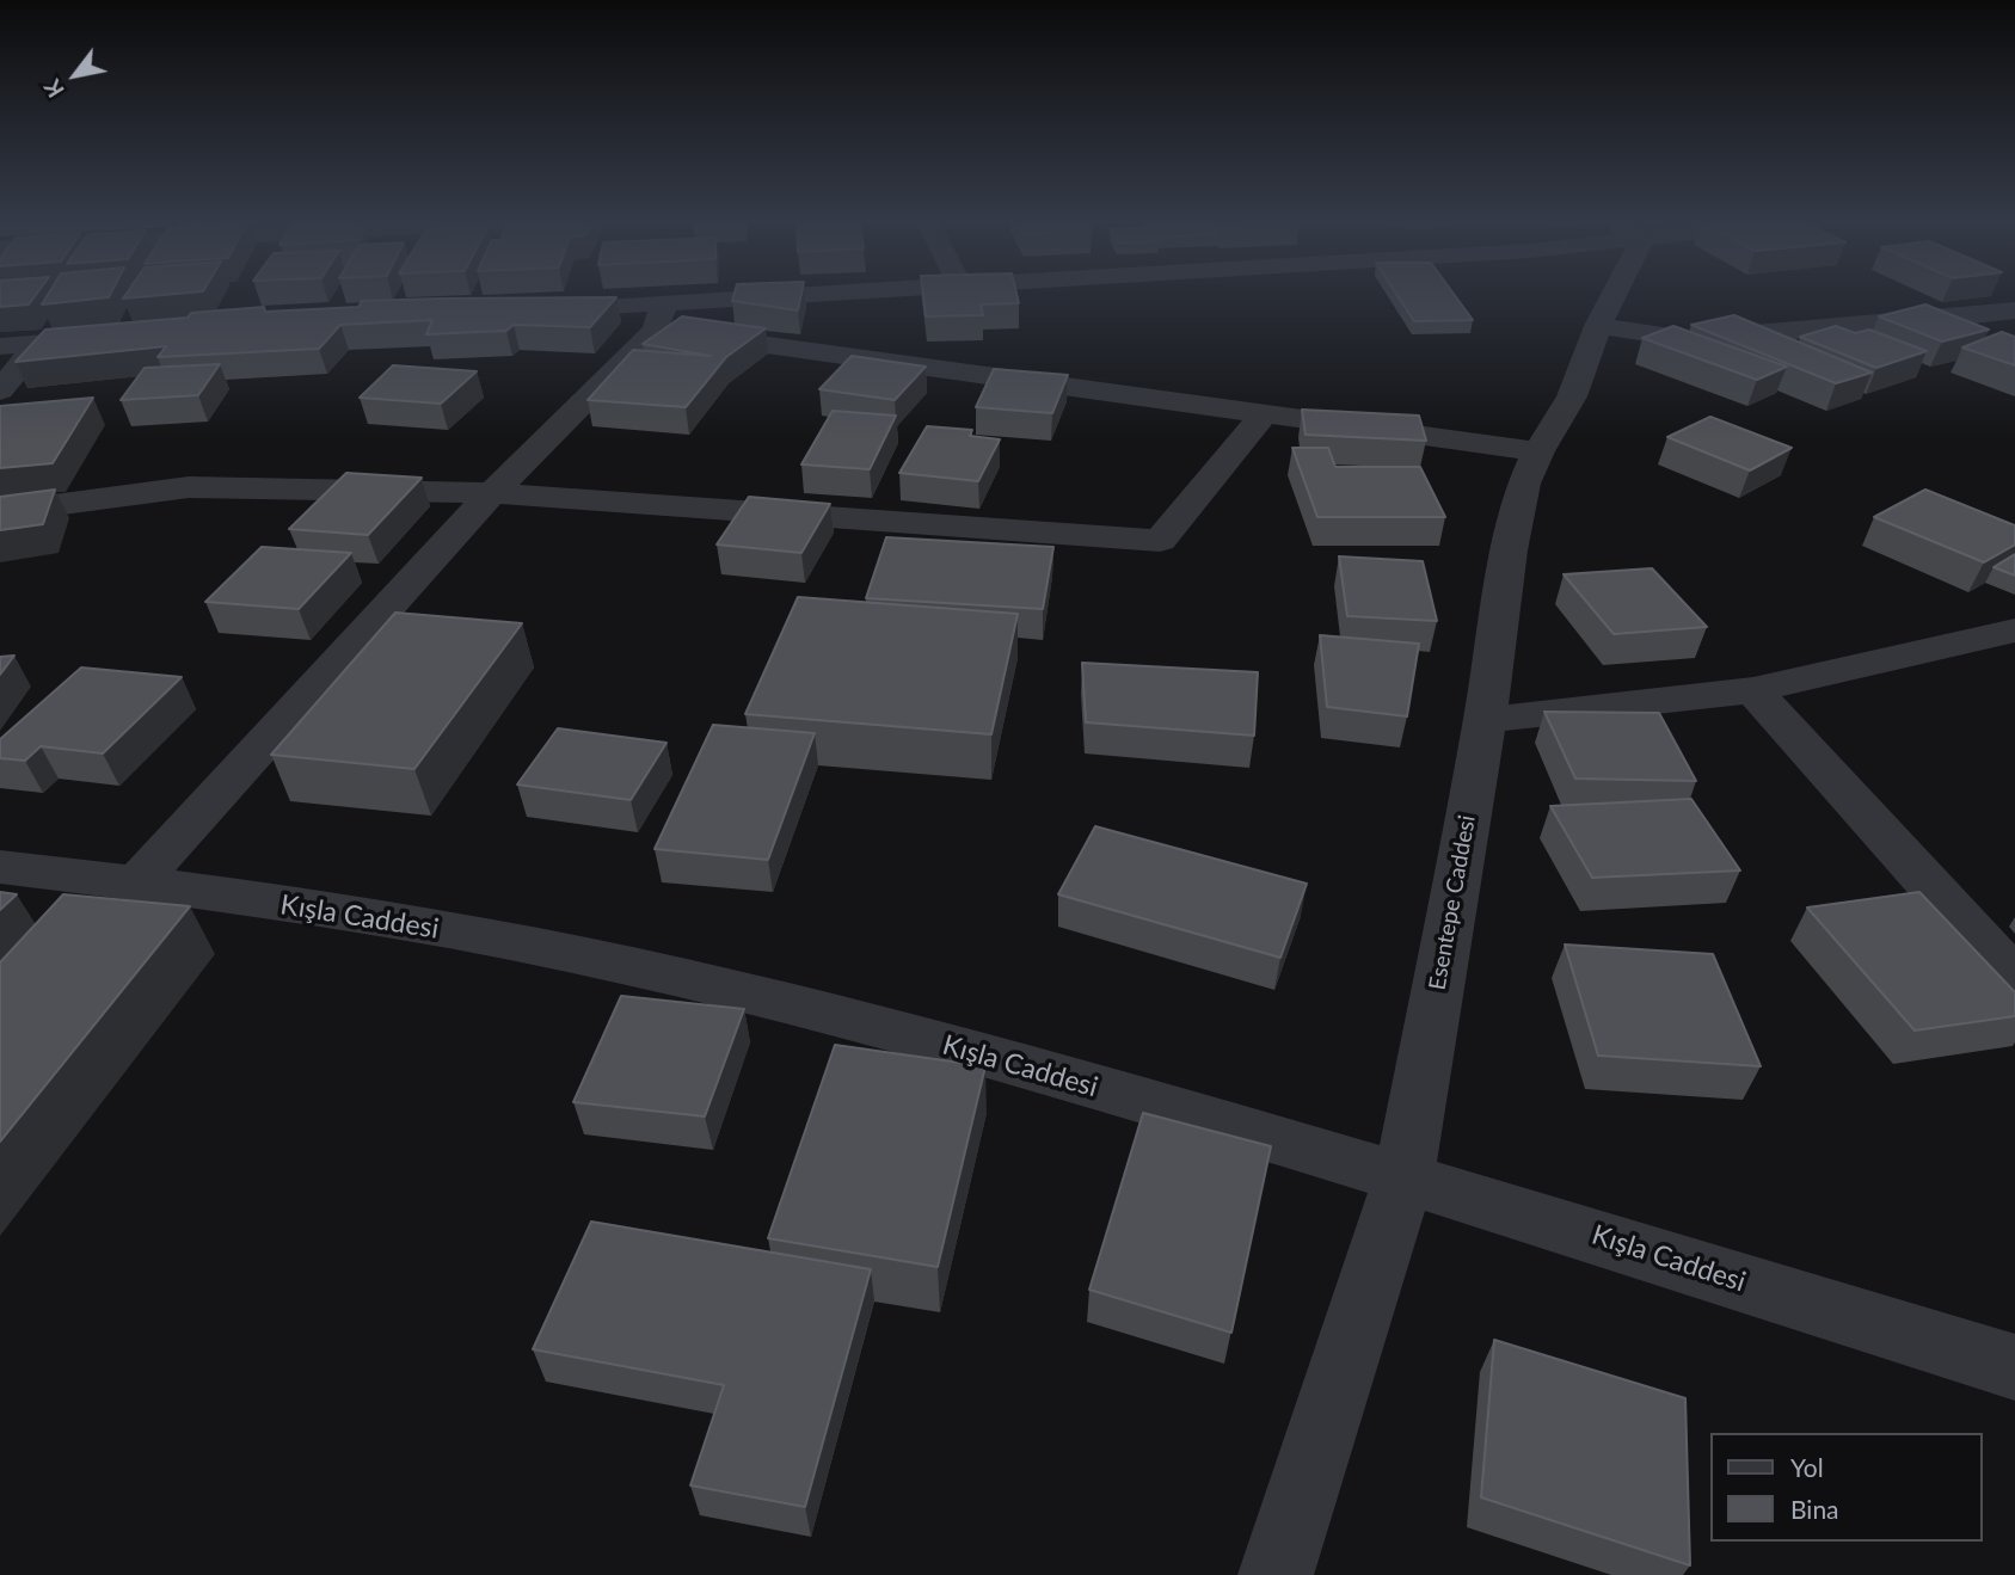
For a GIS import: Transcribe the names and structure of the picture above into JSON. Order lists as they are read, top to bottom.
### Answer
{
  "streets": {
    "street": ["Esentepe Caddesi", "Kışla Caddesi"]
  },
  "crossings": [
    ["Esentepe Caddesi", "Kışla Caddesi"]
  ],
  "legend": ["Yol", "Bina"],
  "north": "bottom left"
}
